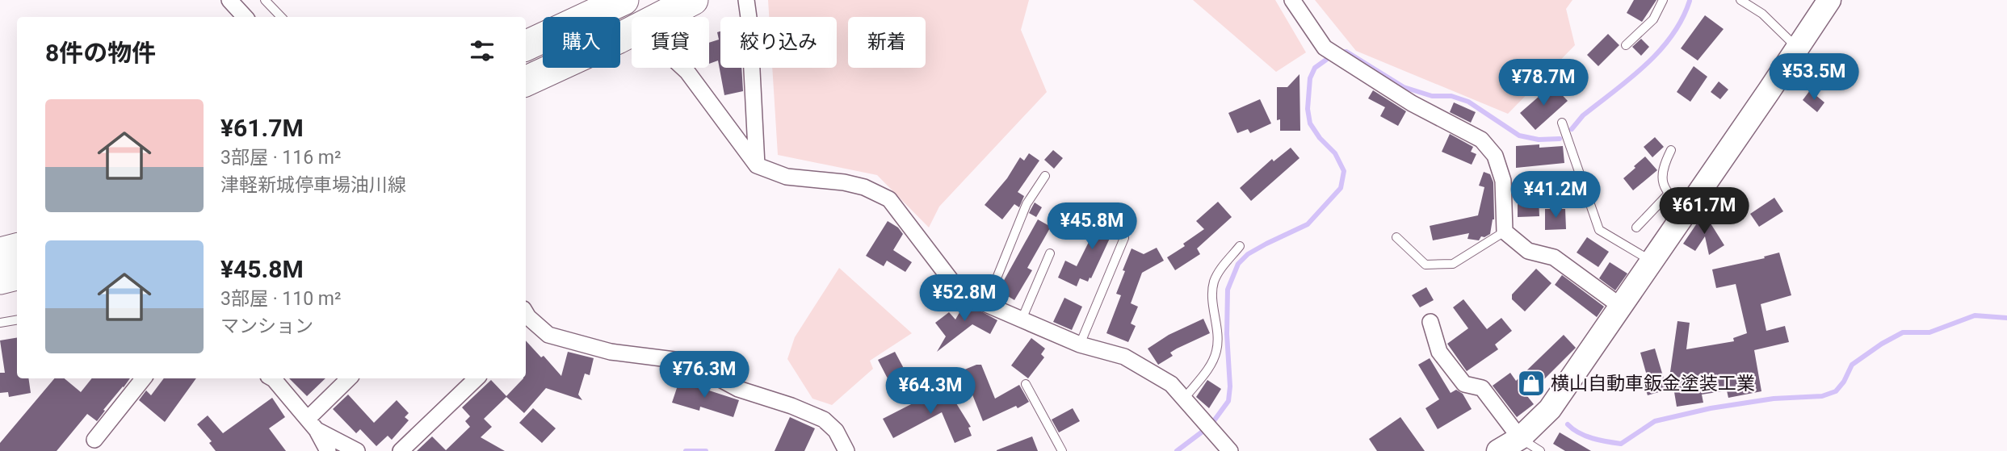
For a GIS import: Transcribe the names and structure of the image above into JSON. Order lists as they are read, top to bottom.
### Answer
{
  "places": {
    "shop": ["横山自動車鈑金塗装工業"]
  },
  "page": {
    "chip": [
      "購入",
      "賃貸",
      "絞り込み",
      "新着"
    ],
    "heading": "8件の物件",
    "price": [
      "¥53.5M",
      "¥78.7M",
      "¥41.2M",
      "¥61.7M",
      "¥45.8M",
      "¥52.8M",
      "¥76.3M",
      "¥64.3M"
    ],
    "list": [
      {
        "name": "¥61.7M",
        "note": "3部屋 · 116 m² · 津軽新城停車場油川線"
      },
      {
        "name": "¥45.8M",
        "note": "3部屋 · 110 m² · マンション"
      }
    ]
  }
}
